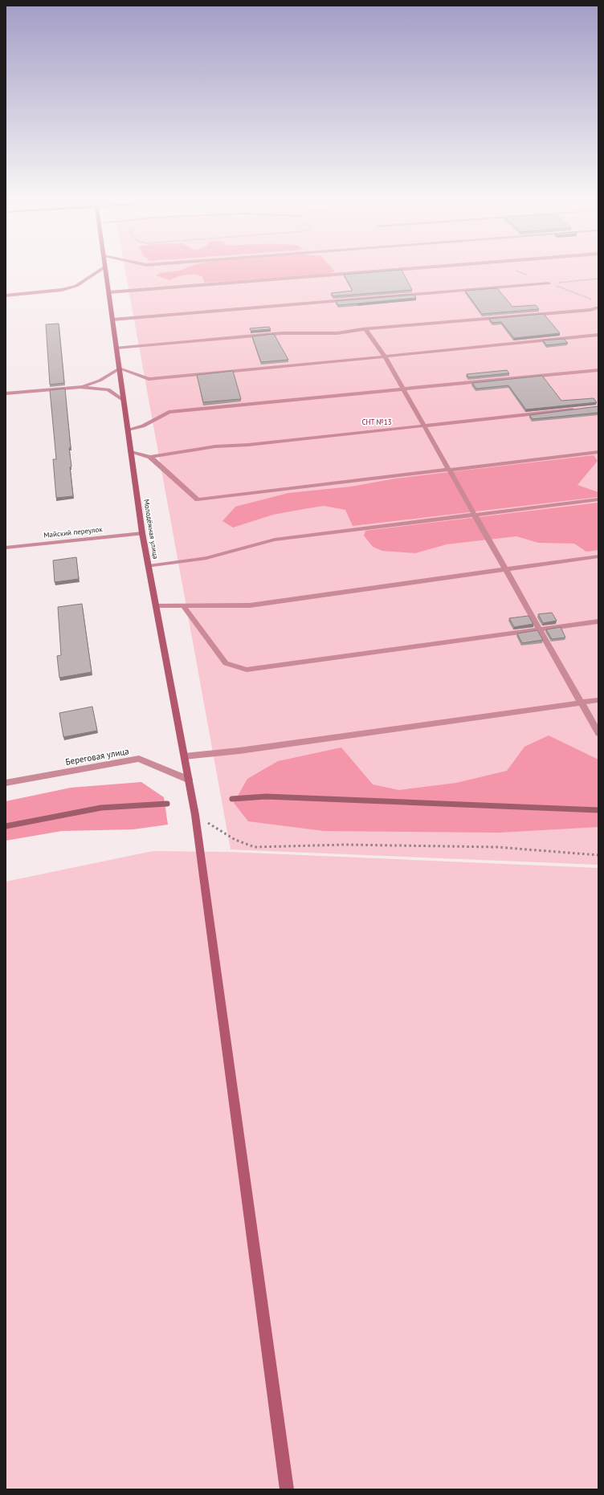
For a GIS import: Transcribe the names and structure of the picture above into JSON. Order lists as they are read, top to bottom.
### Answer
{
  "streets": {
    "street": ["Молодёжная улица", "Майский переулок", "Береговая улица"]
  },
  "crossings": [
    ["Молодёжная улица", "Майский переулок"],
    ["Молодёжная улица", "Береговая улица"]
  ],
  "parks": ["СНТ №13"]
}
